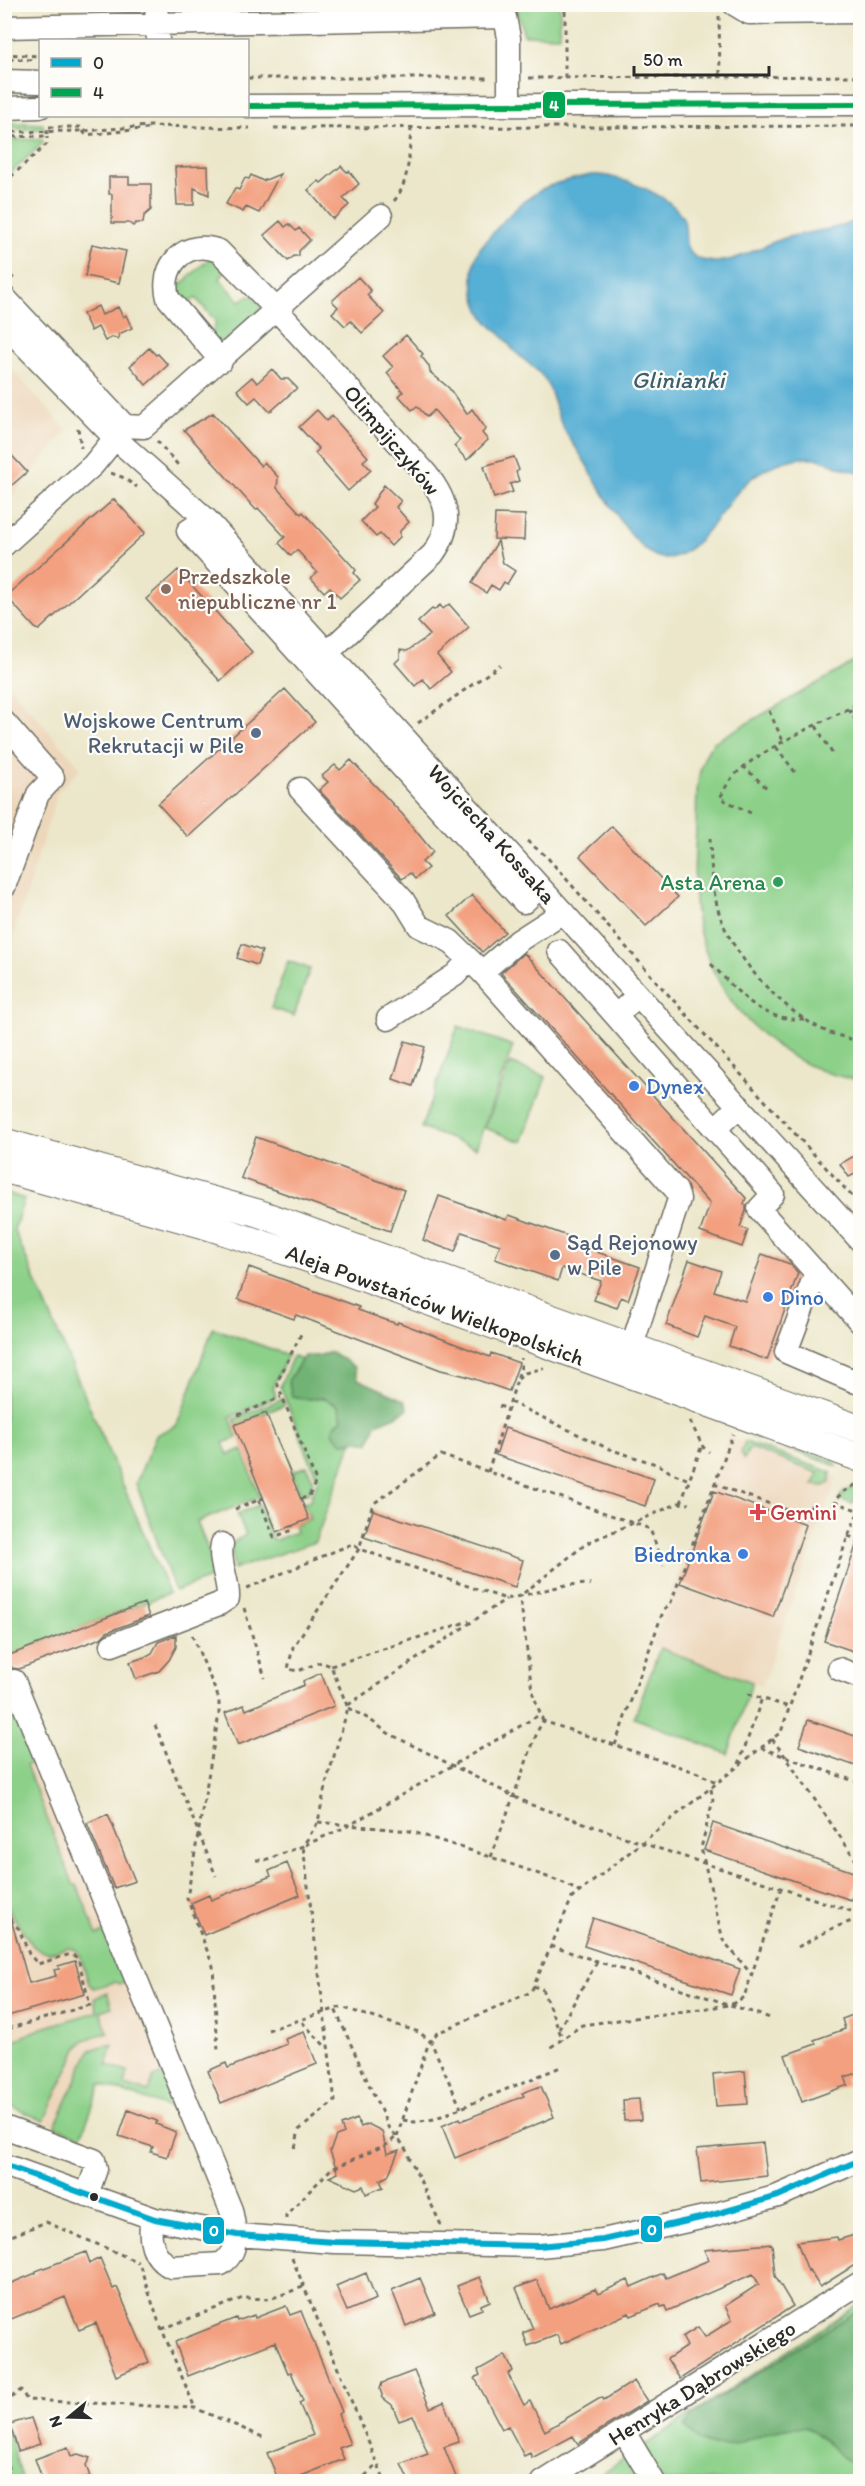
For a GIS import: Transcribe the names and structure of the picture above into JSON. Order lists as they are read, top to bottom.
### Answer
{
  "streets": {
    "main road": ["Aleja Powstańców Wielkopolskich"],
    "street": ["Olimpijczyków", "Wojciecha Kossaka", "Henryka Dąbrowskiego"]
  },
  "crossings": [
    ["Olimpijczyków", "Wojciecha Kossaka"]
  ],
  "water": ["Glinianki"],
  "places": {
    "other": [
      "Przedszkole niepubliczne nr 1",
      "Wojskowe Centrum Rekrutacji w Pile",
      "Asta Arena",
      "Dynex",
      "Sąd Rejonowy w Pile",
      "Dino",
      "Biedronka"
    ],
    "health": ["Gemini"]
  },
  "lines": ["transit line 4", "transit line 0"],
  "legend": ["0", "4"],
  "scale_bar": "50 m",
  "north": "left"
}
